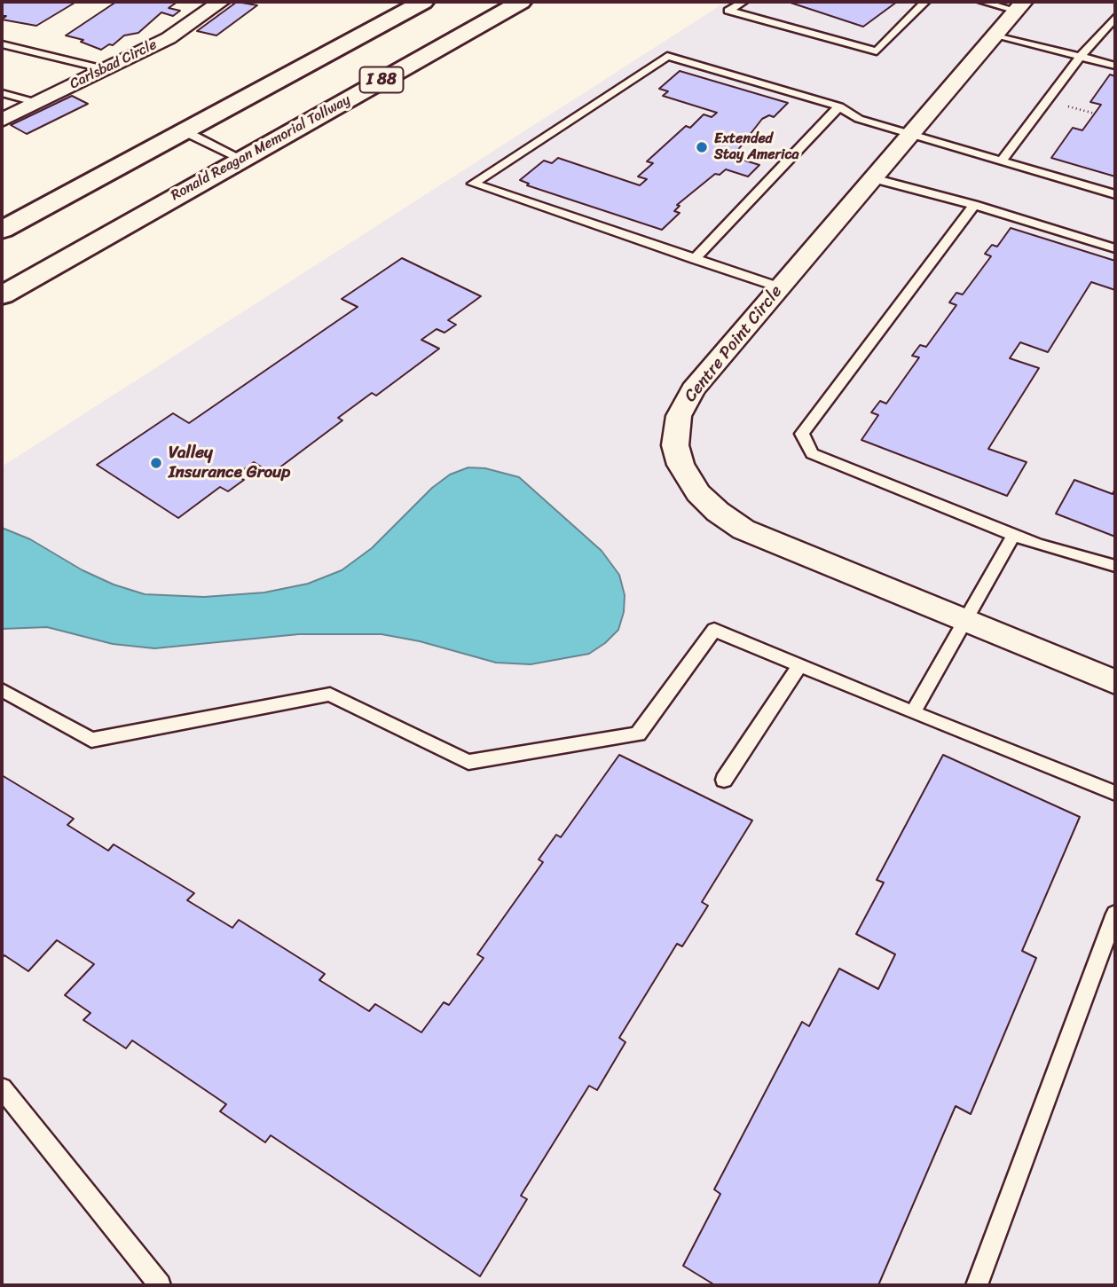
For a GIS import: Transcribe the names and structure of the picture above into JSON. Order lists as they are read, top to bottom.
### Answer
{
  "streets": {
    "highway": ["I 88", "Ronald Reagan Memorial Tollway"],
    "street": ["Carlsbad Circle", "Centre Point Circle"]
  },
  "places": ["Extended Stay America", "Valley Insurance Group"]
}
